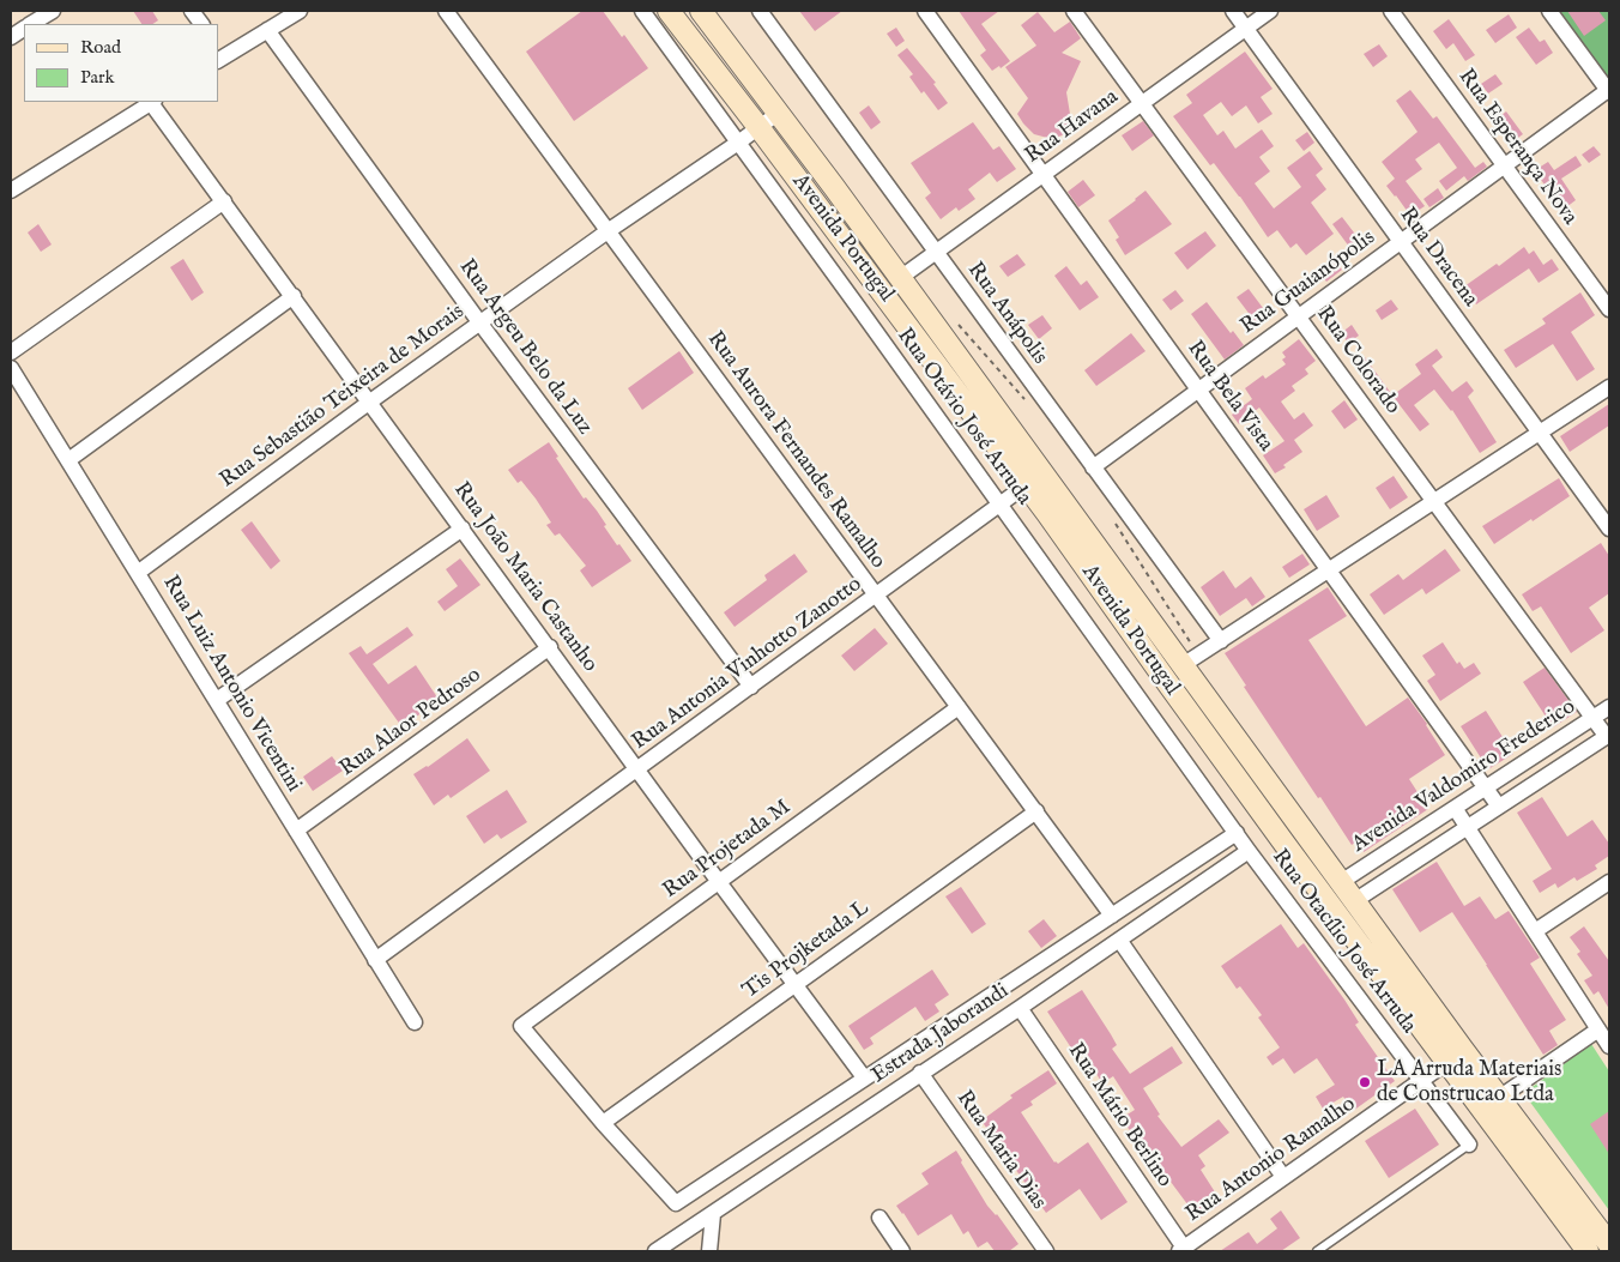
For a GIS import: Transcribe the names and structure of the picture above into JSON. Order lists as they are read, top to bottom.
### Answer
{
  "streets": {
    "main road": ["Avenida Portugal"],
    "street": [
      "Rua Havana",
      "Rua Esperança Nova",
      "Rua Dracena",
      "Rua Guaianópolis",
      "Rua Anápolis",
      "Rua Argeu Belo da Luz",
      "Rua Colorado",
      "Rua Sebastião Teixeira de Morais",
      "Rua Bela Vista",
      "Rua Otávio José Arruda",
      "Rua Aurora Fernandes Ramalho",
      "Rua João Maria Castanho",
      "Rua Antonia Vinhotto Zanotto",
      "Rua Luiz Antonio Vicentini",
      "Rua Alaor Pedroso",
      "Avenida Valdomiro Frederico",
      "Rua Projetada M",
      "Rua Otacílio José Arruda",
      "Tis Projketada L",
      "Estrada Jaborandi",
      "Rua Mário Berlino",
      "Rua Maria Dias",
      "Rua Antonio Ramalho"
    ]
  },
  "crossings": [
    ["Rua Havana", "Avenida Portugal"],
    ["Rua Havana", "Rua Dracena"],
    ["Rua Havana", "Rua Anápolis"],
    ["Rua Havana", "Rua Colorado"],
    ["Rua Havana", "Rua Bela Vista"],
    ["Rua Esperança Nova", "Rua Guaianópolis"],
    ["Avenida Portugal", "Rua Sebastião Teixeira de Morais"],
    ["Avenida Portugal", "Rua Antonia Vinhotto Zanotto"],
    ["Avenida Portugal", "Avenida Valdomiro Frederico"],
    ["Avenida Portugal", "Rua Antonio Ramalho"],
    ["Rua Dracena", "Rua Guaianópolis"],
    ["Rua Guaianópolis", "Rua Anápolis"],
    ["Rua Guaianópolis", "Rua Colorado"],
    ["Rua Guaianópolis", "Rua Bela Vista"],
    ["Rua Argeu Belo da Luz", "Rua Sebastião Teixeira de Morais"],
    ["Rua Argeu Belo da Luz", "Rua Antonia Vinhotto Zanotto"],
    ["Rua Colorado", "Avenida Valdomiro Frederico"],
    ["Rua Sebastião Teixeira de Morais", "Rua Otávio José Arruda"],
    ["Rua Sebastião Teixeira de Morais", "Rua Aurora Fernandes Ramalho"],
    ["Rua Sebastião Teixeira de Morais", "Rua João Maria Castanho"],
    ["Rua Sebastião Teixeira de Morais", "Rua Luiz Antonio Vicentini"],
    ["Rua Bela Vista", "Avenida Valdomiro Frederico"],
    ["Rua Otávio José Arruda", "Rua Antonia Vinhotto Zanotto"],
    ["Rua Otávio José Arruda", "Rua Otacílio José Arruda"],
    ["Rua Otávio José Arruda", "Estrada Jaborandi"],
    ["Rua Aurora Fernandes Ramalho", "Rua Antonia Vinhotto Zanotto"],
    ["Rua Aurora Fernandes Ramalho", "Rua Projetada M"],
    ["Rua Aurora Fernandes Ramalho", "Tis Projketada L"],
    ["Rua João Maria Castanho", "Rua Antonia Vinhotto Zanotto"],
    ["Rua João Maria Castanho", "Rua Alaor Pedroso"],
    ["Rua João Maria Castanho", "Rua Projetada M"],
    ["Rua João Maria Castanho", "Tis Projketada L"],
    ["Rua Antonia Vinhotto Zanotto", "Rua Luiz Antonio Vicentini"],
    ["Rua Luiz Antonio Vicentini", "Rua Alaor Pedroso"],
    ["Rua Projetada M", "Tis Projketada L"],
    ["Rua Otacílio José Arruda", "Estrada Jaborandi"],
    ["Rua Otacílio José Arruda", "Rua Antonio Ramalho"],
    ["Estrada Jaborandi", "Rua Mário Berlino"],
    ["Estrada Jaborandi", "Rua Maria Dias"],
    ["Rua Mário Berlino", "Rua Antonio Ramalho"]
  ],
  "places": ["LA Arruda Materiais de Construcao Ltda"],
  "legend": ["Road", "Park"]
}
